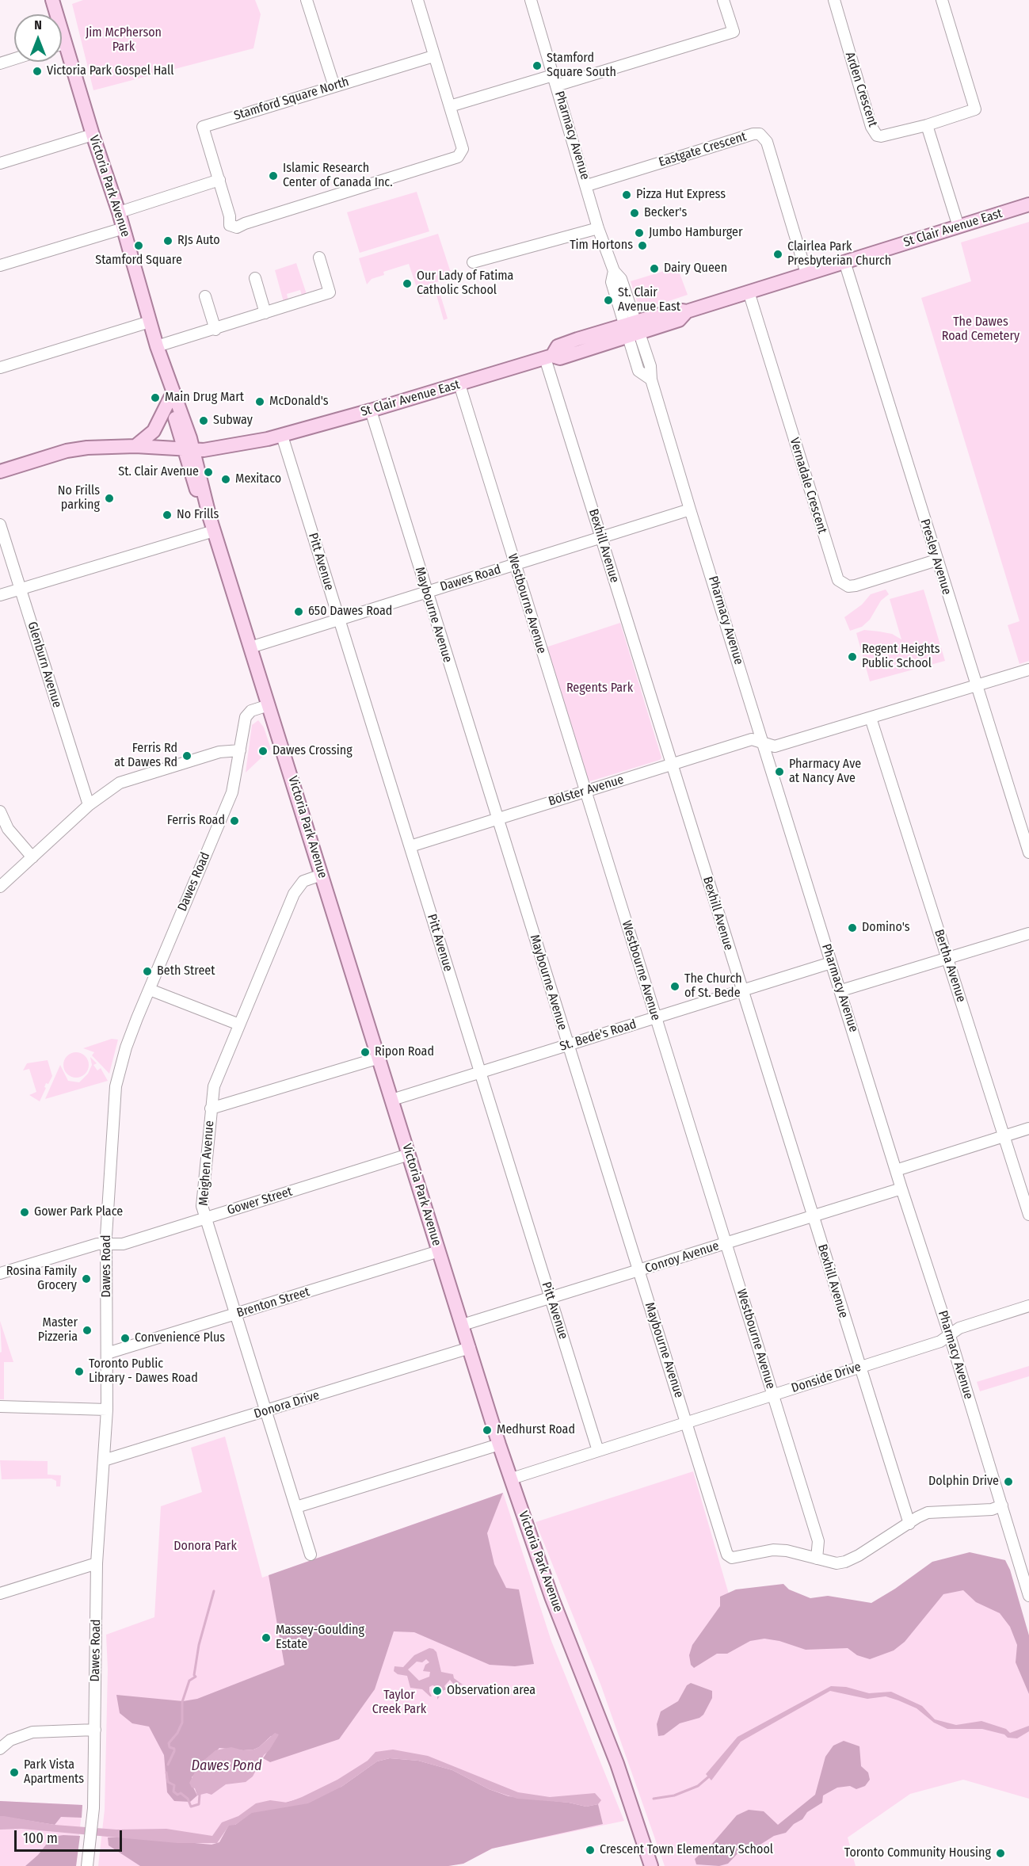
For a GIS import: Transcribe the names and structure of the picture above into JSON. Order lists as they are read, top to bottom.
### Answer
{
  "streets": {
    "main road": ["Victoria Park Avenue", "St Clair Avenue East"],
    "street": [
      "Arden Crescent",
      "Stamford Square North",
      "Pharmacy Avenue",
      "Eastgate Crescent",
      "Vernadale Crescent",
      "Bexhill Avenue",
      "Presley Avenue",
      "Pitt Avenue",
      "Dawes Road",
      "Westbourne Avenue",
      "Maybourne Avenue",
      "Glenburn Avenue",
      "Bolster Avenue",
      "Bertha Avenue",
      "St. Bede's Road",
      "Meighen Avenue",
      "Gower Street",
      "Conroy Avenue",
      "Brenton Street",
      "Donside Drive",
      "Donora Drive"
    ]
  },
  "crossings": [
    ["Pharmacy Avenue", "Eastgate Crescent"],
    ["Pharmacy Avenue", "St Clair Avenue East"],
    ["Pharmacy Avenue", "Dawes Road"],
    ["Pharmacy Avenue", "Bolster Avenue"],
    ["Pharmacy Avenue", "St. Bede's Road"],
    ["Pharmacy Avenue", "Conroy Avenue"],
    ["Pharmacy Avenue", "Donside Drive"],
    ["Eastgate Crescent", "St Clair Avenue East"],
    ["Victoria Park Avenue", "St Clair Avenue East"],
    ["Victoria Park Avenue", "Dawes Road"],
    ["Victoria Park Avenue", "St. Bede's Road"],
    ["Victoria Park Avenue", "Meighen Avenue"],
    ["Victoria Park Avenue", "Gower Street"],
    ["Victoria Park Avenue", "Conroy Avenue"],
    ["Victoria Park Avenue", "Brenton Street"],
    ["Victoria Park Avenue", "Donside Drive"],
    ["Victoria Park Avenue", "Donora Drive"],
    ["St Clair Avenue East", "Vernadale Crescent"],
    ["St Clair Avenue East", "Bexhill Avenue"],
    ["St Clair Avenue East", "Presley Avenue"],
    ["St Clair Avenue East", "Pitt Avenue"],
    ["St Clair Avenue East", "Westbourne Avenue"],
    ["St Clair Avenue East", "Maybourne Avenue"],
    ["Vernadale Crescent", "Presley Avenue"],
    ["Bexhill Avenue", "Dawes Road"],
    ["Bexhill Avenue", "Bolster Avenue"],
    ["Bexhill Avenue", "St. Bede's Road"],
    ["Bexhill Avenue", "Conroy Avenue"],
    ["Bexhill Avenue", "Donside Drive"],
    ["Presley Avenue", "Bolster Avenue"],
    ["Pitt Avenue", "Dawes Road"],
    ["Pitt Avenue", "Bolster Avenue"],
    ["Pitt Avenue", "St. Bede's Road"],
    ["Pitt Avenue", "Conroy Avenue"],
    ["Pitt Avenue", "Donside Drive"],
    ["Dawes Road", "Westbourne Avenue"],
    ["Dawes Road", "Maybourne Avenue"],
    ["Dawes Road", "Gower Street"],
    ["Dawes Road", "Brenton Street"],
    ["Dawes Road", "Donora Drive"],
    ["Westbourne Avenue", "Maybourne Avenue"],
    ["Westbourne Avenue", "Bolster Avenue"],
    ["Westbourne Avenue", "St. Bede's Road"],
    ["Westbourne Avenue", "Conroy Avenue"],
    ["Westbourne Avenue", "Donside Drive"],
    ["Maybourne Avenue", "Bolster Avenue"],
    ["Maybourne Avenue", "St. Bede's Road"],
    ["Maybourne Avenue", "Conroy Avenue"],
    ["Maybourne Avenue", "Donside Drive"],
    ["Bolster Avenue", "Bertha Avenue"],
    ["Meighen Avenue", "Gower Street"],
    ["Meighen Avenue", "Brenton Street"],
    ["Meighen Avenue", "Donora Drive"]
  ],
  "water": ["Dawes Pond"],
  "parks": [
    "Jim McPherson Park",
    "The Dawes Road Cemetery",
    "Regents Park",
    "Donora Park",
    "Taylor Creek Park"
  ],
  "places": [
    "Stamford Square South",
    "Victoria Park Gospel Hall",
    "Islamic Research Center of Canada Inc.",
    "Pizza Hut Express",
    "Becker's",
    "Jumbo Hamburger",
    "RJs Auto",
    "Stamford Square",
    "Tim Hortons",
    "Clairlea Park Presbyterian Church",
    "Dairy Queen",
    "Our Lady of Fatima Catholic School",
    "St. Clair Avenue East",
    "Main Drug Mart",
    "McDonald's",
    "Subway",
    "St. Clair Avenue",
    "Mexitaco",
    "No Frills parking",
    "No Frills",
    "650 Dawes Road",
    "Regent Heights Public School",
    "Dawes Crossing",
    "Ferris Rd at Dawes Rd",
    "Pharmacy Ave at Nancy Ave",
    "Ferris Road",
    "Domino's",
    "Beth Street",
    "The Church of St. Bede",
    "Ripon Road",
    "Gower Park Place",
    "Rosina Family Grocery",
    "Master Pizzeria",
    "Convenience Plus",
    "Toronto Public Library - Dawes Road",
    "Medhurst Road",
    "Dolphin Drive",
    "Massey-Goulding Estate",
    "Observation area",
    "Park Vista Apartments",
    "Crescent Town Elementary School",
    "Toronto Community Housing"
  ],
  "scale_bar": "100 m",
  "north": "top"
}
